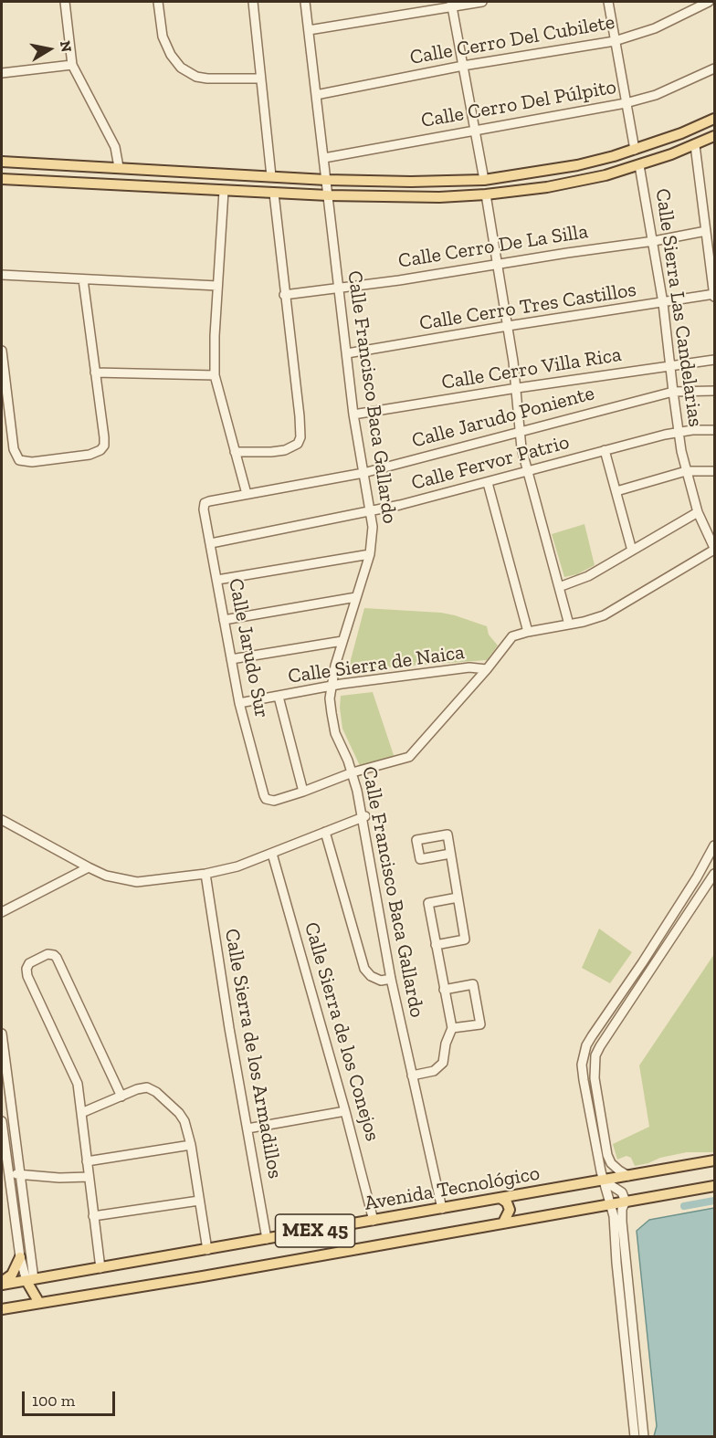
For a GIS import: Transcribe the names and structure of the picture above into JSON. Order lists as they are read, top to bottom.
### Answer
{
  "streets": {
    "main road": ["Avenida Tecnológico", "MEX 45"],
    "street": [
      "Calle Cerro Del Cubilete",
      "Calle Cerro Del Púlpito",
      "Calle Cerro De La Silla",
      "Calle Cerro Tres Castillos",
      "Calle Sierra Las Candelarias",
      "Calle Cerro Villa Rica",
      "Calle Francisco Baca Gallardo",
      "Calle Jarudo Poniente",
      "Calle Fervor Patrio",
      "Calle Jarudo Sur",
      "Calle Sierra de Naica",
      "Calle Sierra de los Conejos",
      "Calle Sierra de los Armadillos"
    ]
  },
  "crossings": [
    ["Calle Cerro Del Cubilete", "Calle Francisco Baca Gallardo"],
    ["Calle Cerro Del Púlpito", "Calle Francisco Baca Gallardo"],
    ["Calle Cerro De La Silla", "Calle Sierra Las Candelarias"],
    ["Calle Cerro De La Silla", "Calle Francisco Baca Gallardo"],
    ["Calle Cerro Tres Castillos", "Calle Sierra Las Candelarias"],
    ["Calle Cerro Tres Castillos", "Calle Francisco Baca Gallardo"],
    ["Calle Sierra Las Candelarias", "Calle Cerro Villa Rica"],
    ["Calle Sierra Las Candelarias", "Calle Jarudo Poniente"],
    ["Calle Sierra Las Candelarias", "Calle Fervor Patrio"],
    ["Calle Cerro Villa Rica", "Calle Francisco Baca Gallardo"],
    ["Calle Francisco Baca Gallardo", "Calle Jarudo Poniente"],
    ["Calle Francisco Baca Gallardo", "Calle Fervor Patrio"],
    ["Calle Francisco Baca Gallardo", "Calle Sierra de Naica"],
    ["Calle Francisco Baca Gallardo", "Avenida Tecnológico"],
    ["Calle Jarudo Poniente", "Calle Jarudo Sur"],
    ["Calle Fervor Patrio", "Calle Jarudo Sur"],
    ["Calle Jarudo Sur", "Calle Sierra de Naica"],
    ["Calle Sierra de los Conejos", "Avenida Tecnológico"],
    ["Calle Sierra de los Armadillos", "Avenida Tecnológico"]
  ],
  "scale_bar": "100 m",
  "north": "right"
}
